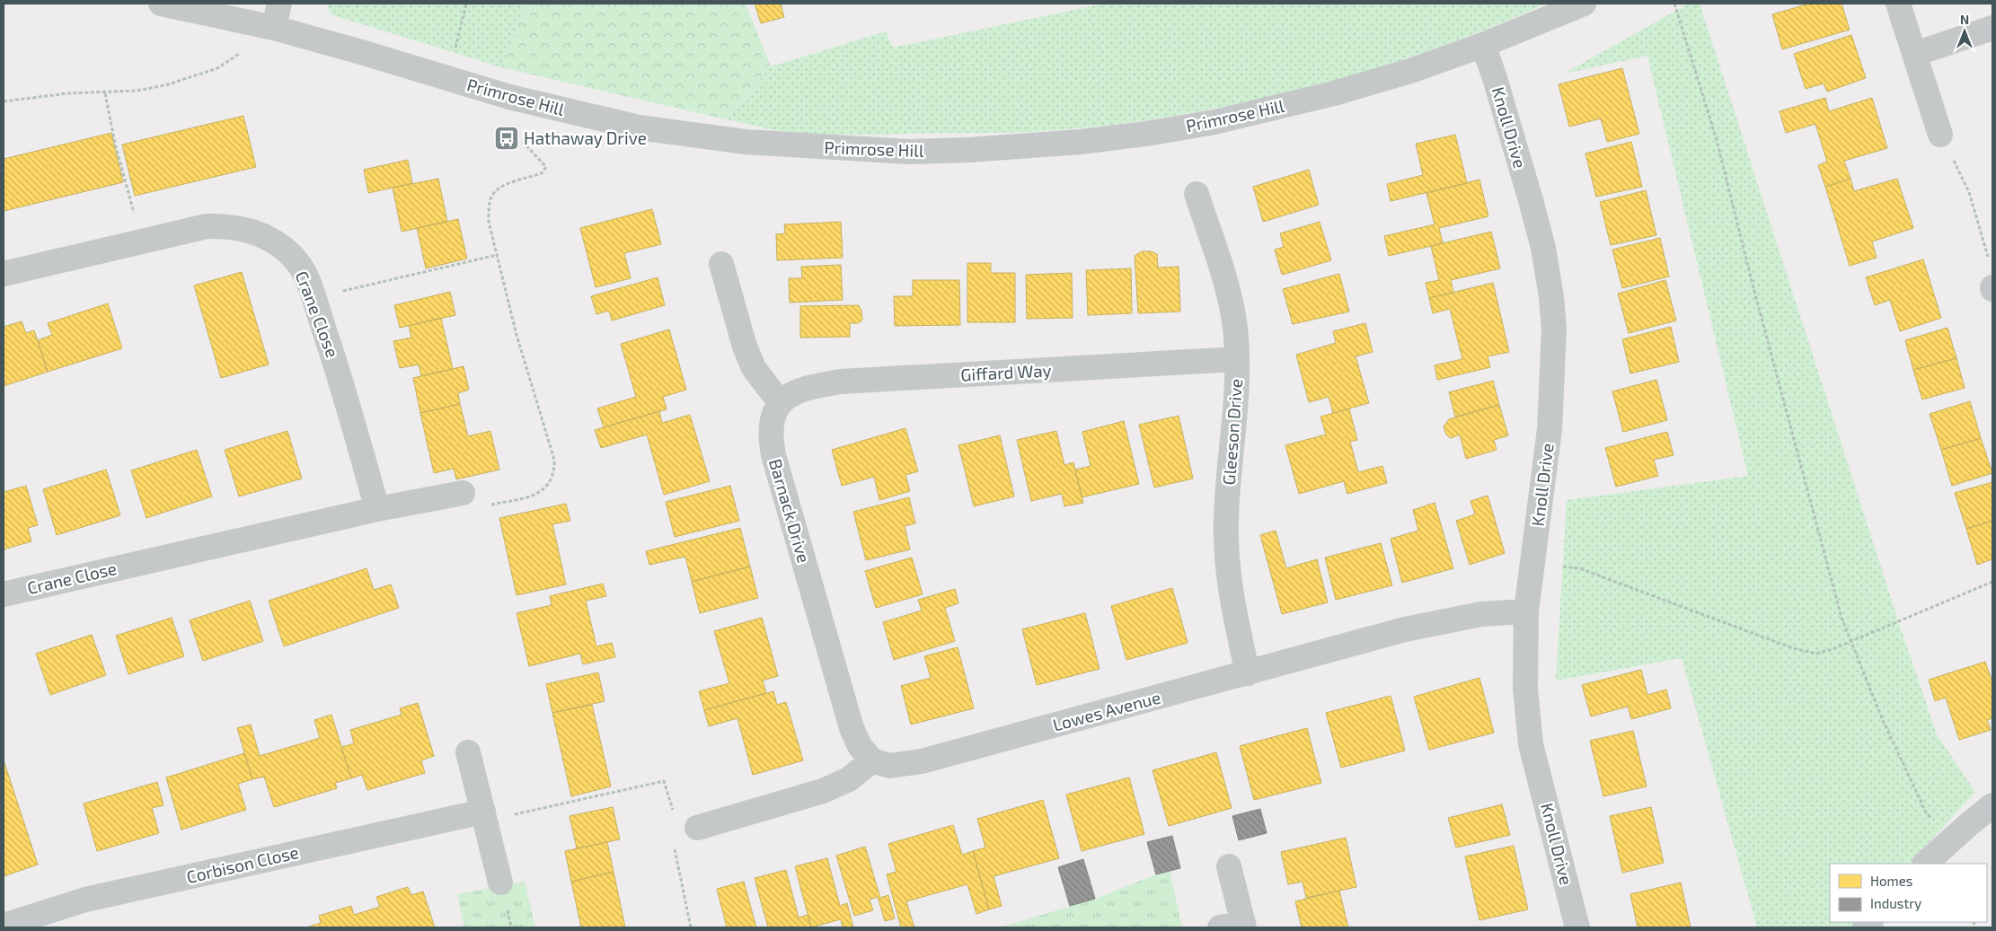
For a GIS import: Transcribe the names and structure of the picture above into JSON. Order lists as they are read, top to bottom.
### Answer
{
  "streets": {
    "street": [
      "Primrose Hill",
      "Knoll Drive",
      "Crane Close",
      "Giffard Way",
      "Gleeson Drive",
      "Barnack Drive",
      "Lowes Avenue",
      "Corbison Close"
    ]
  },
  "crossings": [
    ["Primrose Hill", "Knoll Drive"],
    ["Knoll Drive", "Lowes Avenue"],
    ["Giffard Way", "Gleeson Drive"],
    ["Giffard Way", "Barnack Drive"],
    ["Gleeson Drive", "Lowes Avenue"],
    ["Barnack Drive", "Lowes Avenue"]
  ],
  "places": {
    "bus stop": ["Hathaway Drive"]
  },
  "legend": ["Homes", "Industry"],
  "north": "top"
}
